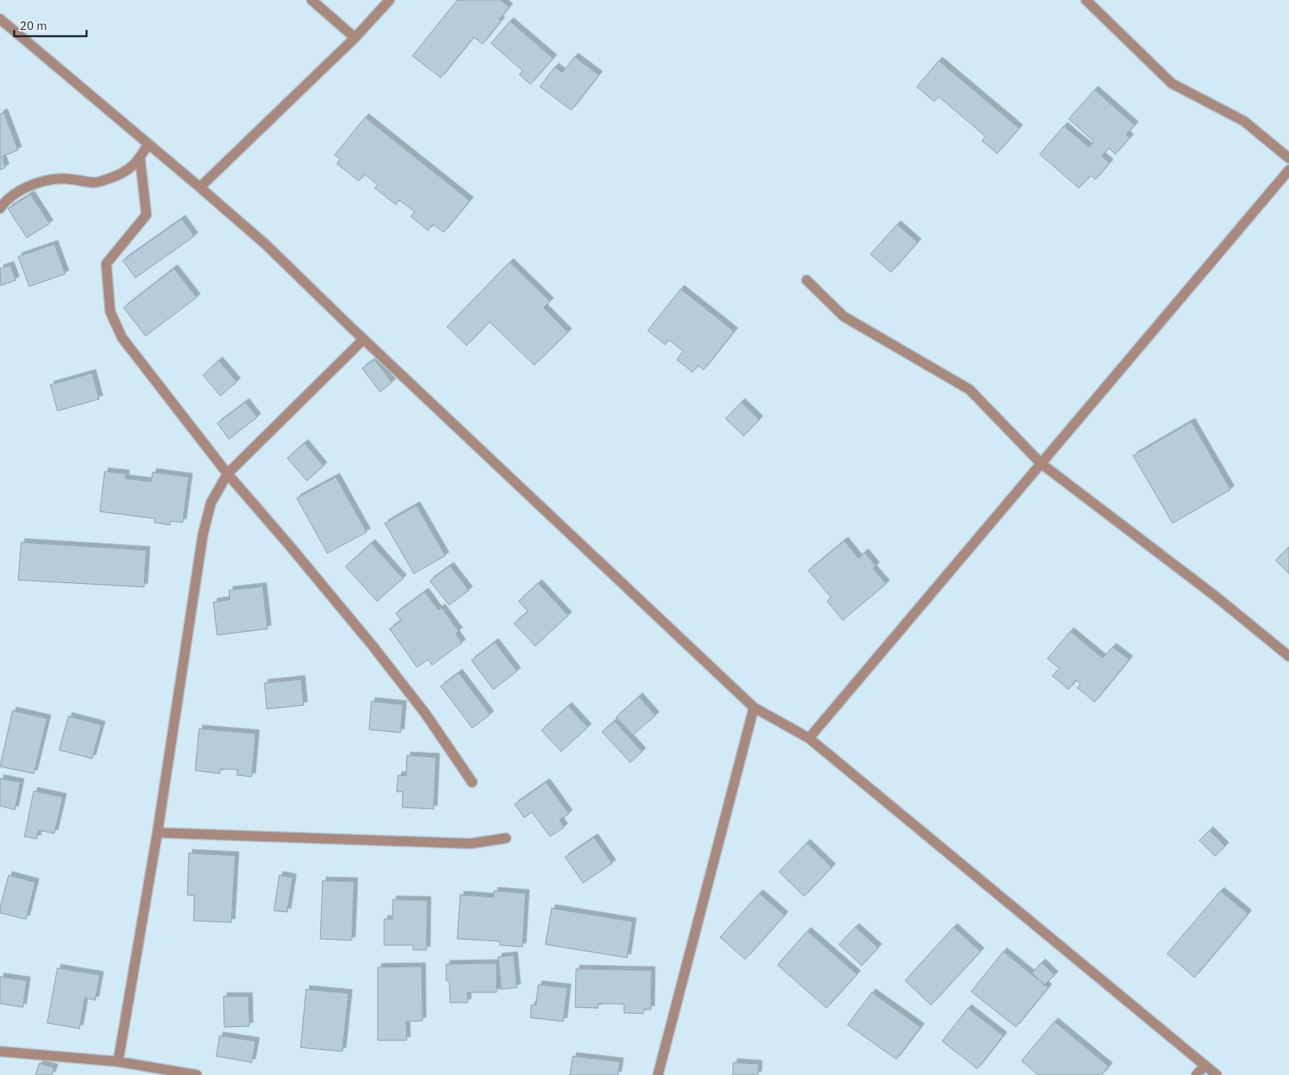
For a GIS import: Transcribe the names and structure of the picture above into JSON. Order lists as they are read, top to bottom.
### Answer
{
  "scale_bar": "20 m"
}
